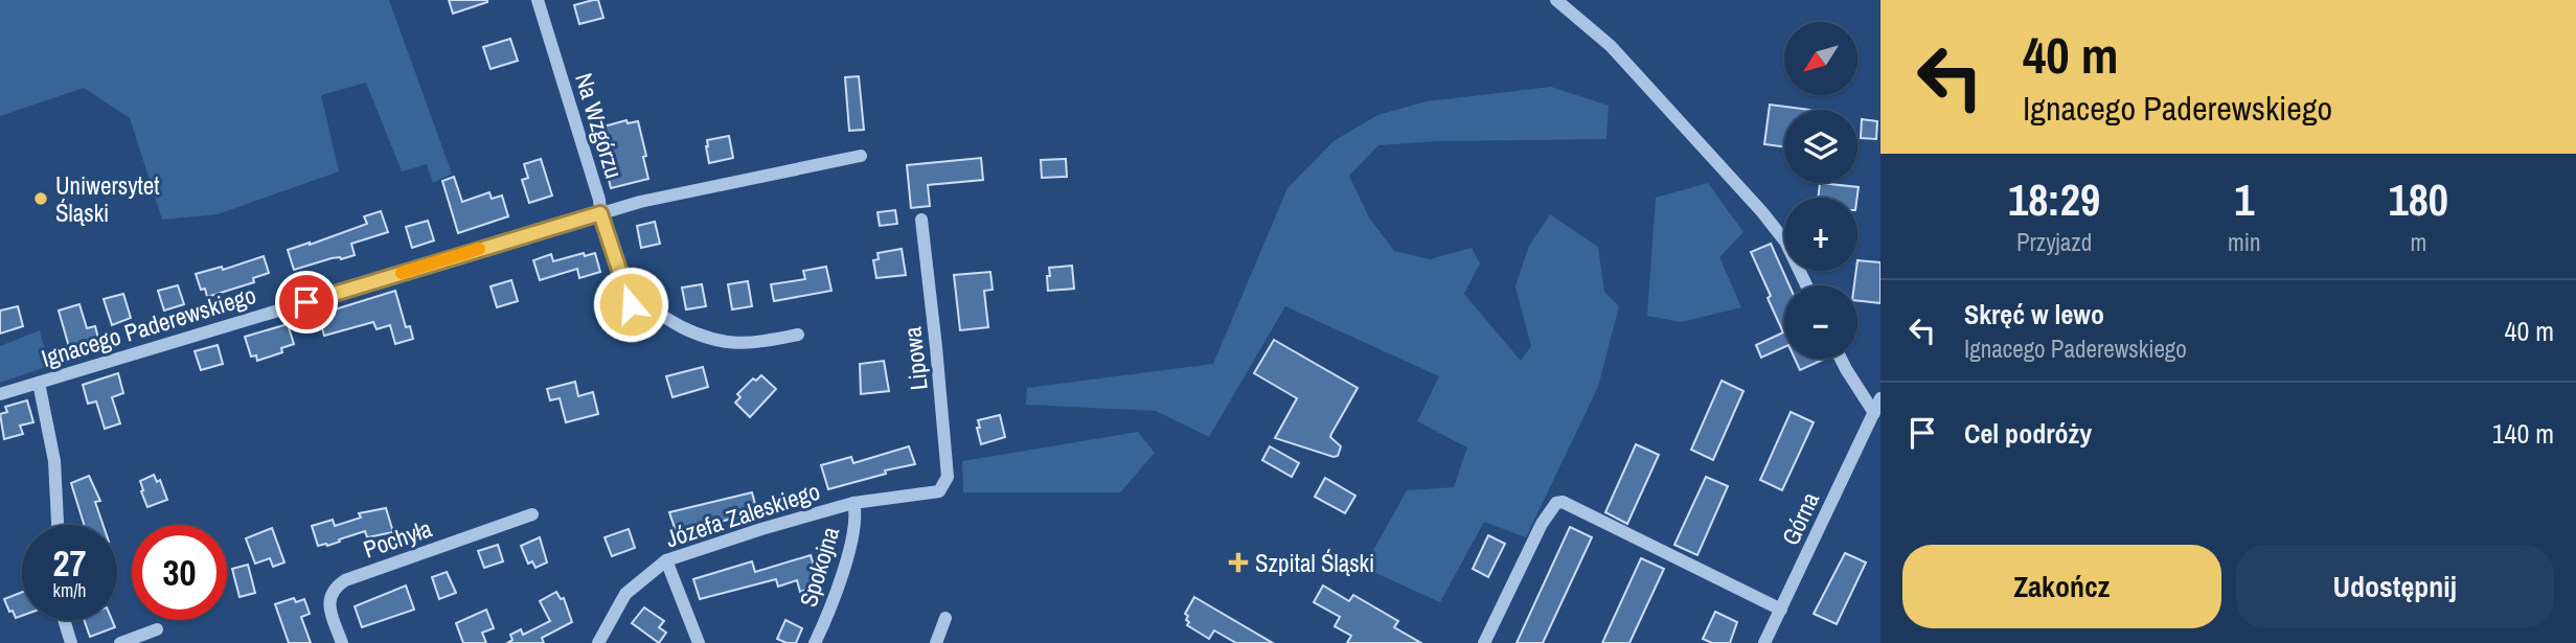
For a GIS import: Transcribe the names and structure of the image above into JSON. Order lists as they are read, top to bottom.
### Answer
{
  "streets": {
    "street": [
      "Na Wzgórzu",
      "Ignacego Paderewskiego",
      "Lipowa",
      "Józefa Zaleskiego",
      "Górna",
      "Pochyła",
      "Spokojna"
    ]
  },
  "crossings": [
    ["Na Wzgórzu", "Ignacego Paderewskiego"],
    ["Lipowa", "Józefa Zaleskiego"],
    ["Józefa Zaleskiego", "Spokojna"]
  ],
  "places": {
    "other": ["Uniwersytet Śląski"],
    "health": ["Szpital Śląski"]
  },
  "north": "bottom left",
  "page": {
    "turn": ["40 m", "Ignacego Paderewskiego"],
    "map_buttons": ["+", "−"],
    "eta": [
      "18:29",
      "Przyjazd",
      "1",
      "min",
      "180",
      "m"
    ],
    "list": [
      {
        "name": "Skręć w lewo",
        "note": "Ignacego Paderewskiego",
        "value": "40 m"
      },
      {
        "name": "Cel podróży",
        "value": "140 m"
      }
    ],
    "speed": "27 km/h",
    "limit": "30",
    "buttons": ["Zakończ", "Udostępnij"]
  }
}
